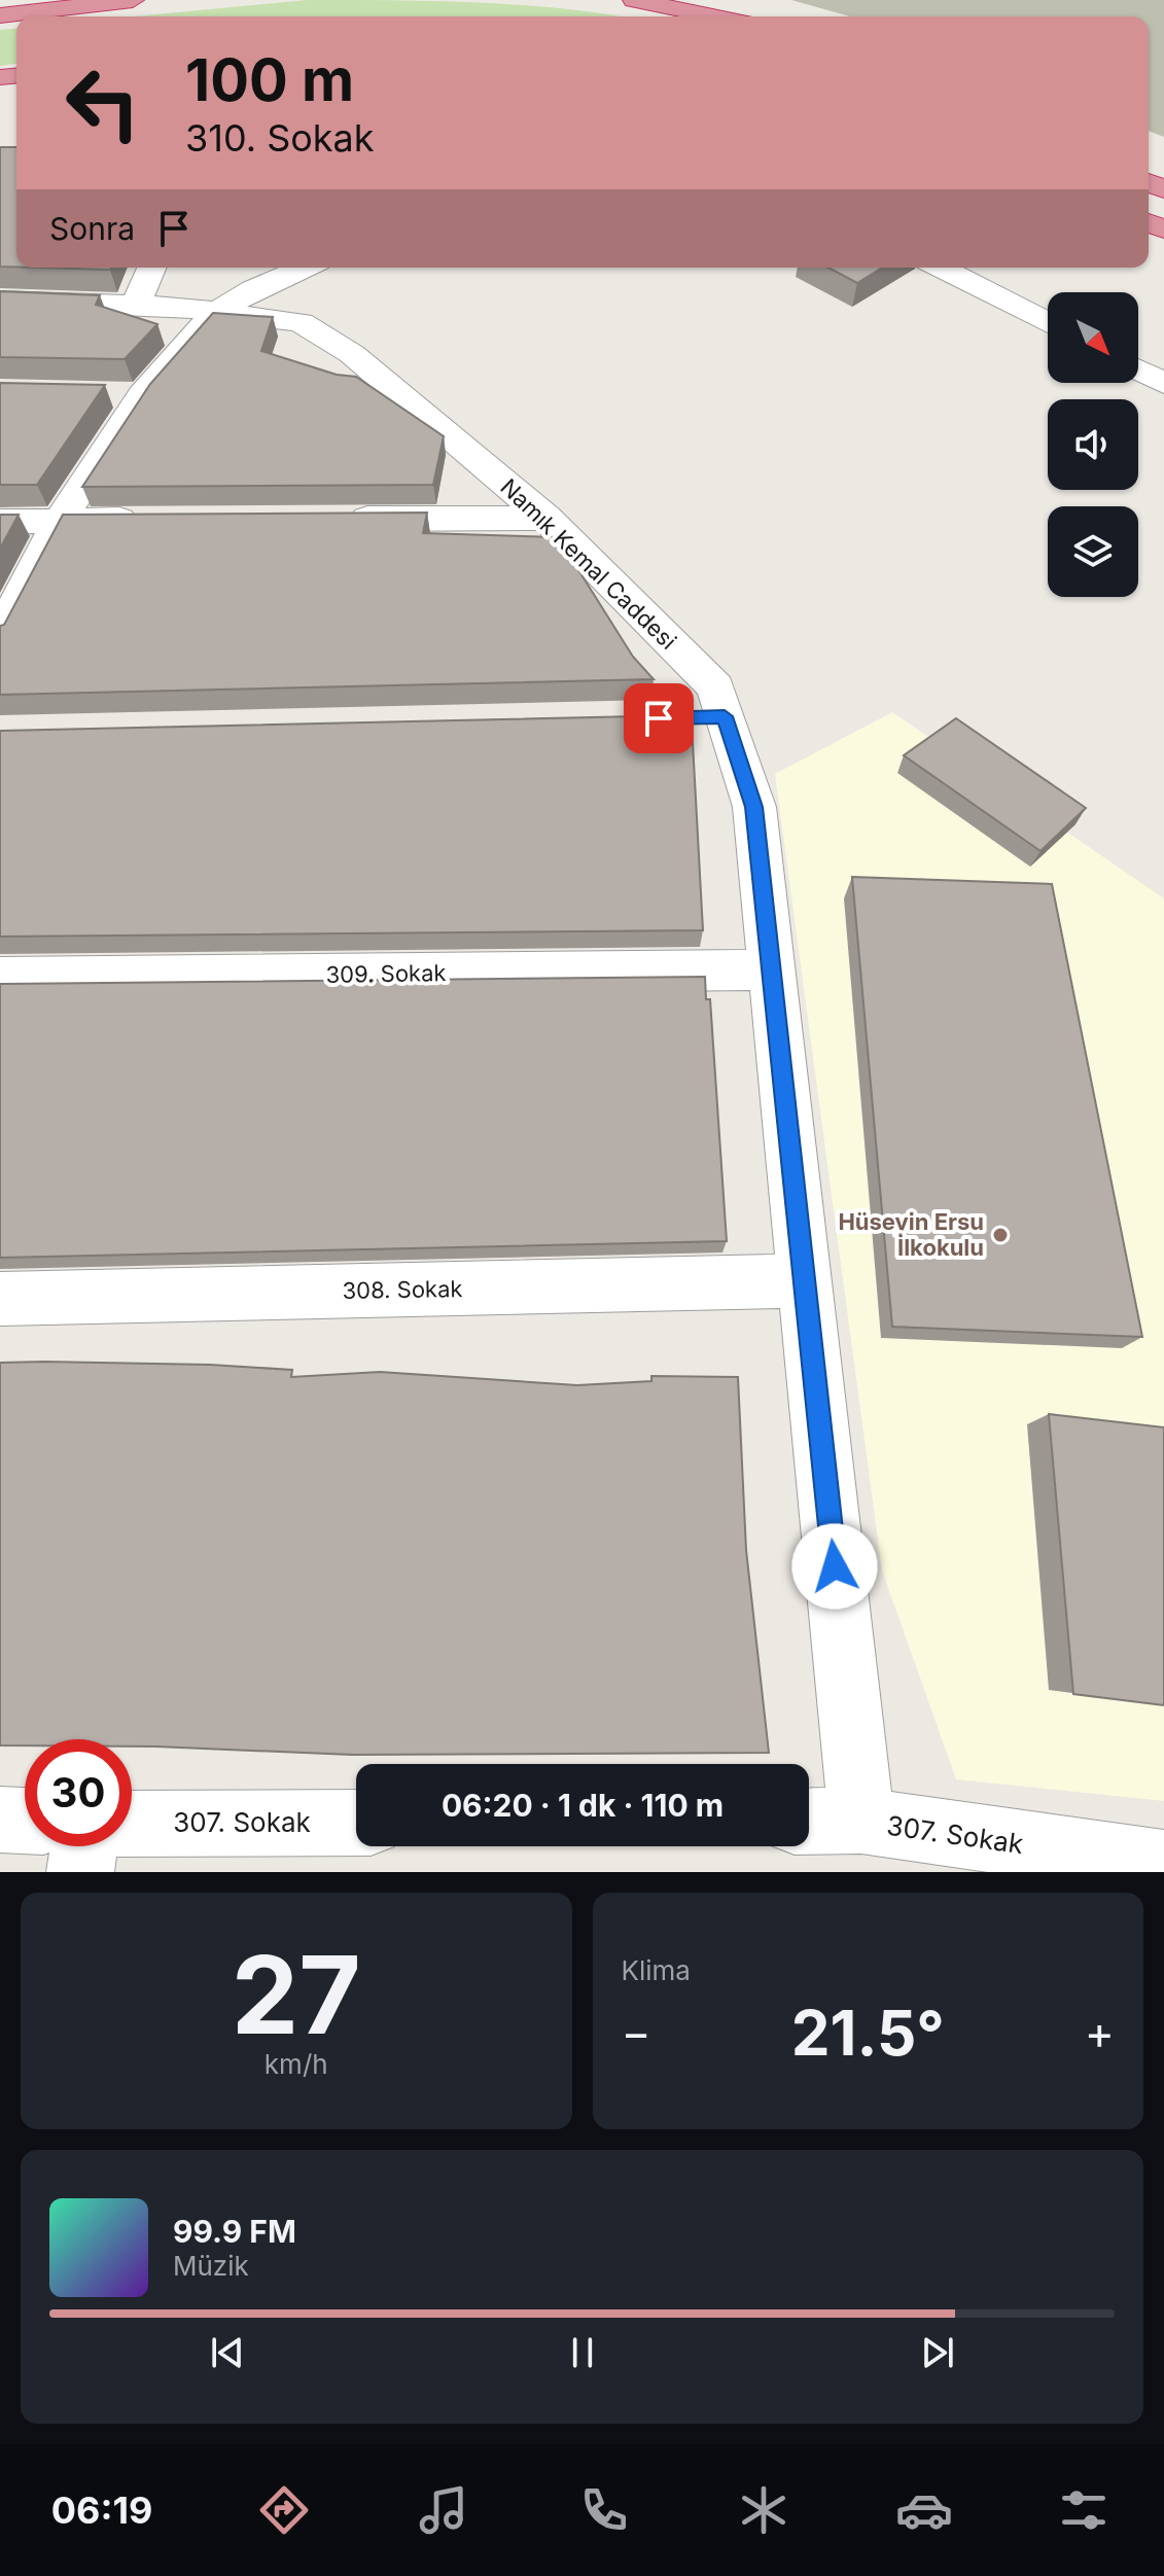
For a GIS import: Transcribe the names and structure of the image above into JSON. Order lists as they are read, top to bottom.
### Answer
{
  "streets": {
    "street": [
      "Namık Kemal Caddesi",
      "309. Sokak",
      "308. Sokak",
      "307. Sokak"
    ]
  },
  "crossings": [
    ["Namık Kemal Caddesi", "309. Sokak"],
    ["Namık Kemal Caddesi", "308. Sokak"],
    ["Namık Kemal Caddesi", "307. Sokak"]
  ],
  "places": ["Hüseyin Ersu İlkokulu"],
  "north": "bottom right",
  "page": {
    "turn": ["100 m", "310. Sokak"],
    "then": "Sonra",
    "limit": "30",
    "trip": "06:20 · 1 dk · 110 m",
    "tile": [
      ["27", "km/h"],
      "Klima"
    ],
    "heat": ["−", "21.5°", "+"],
    "song": ["99.9 FM", "Müzik"],
    "tabs": "06:19"
  }
}
